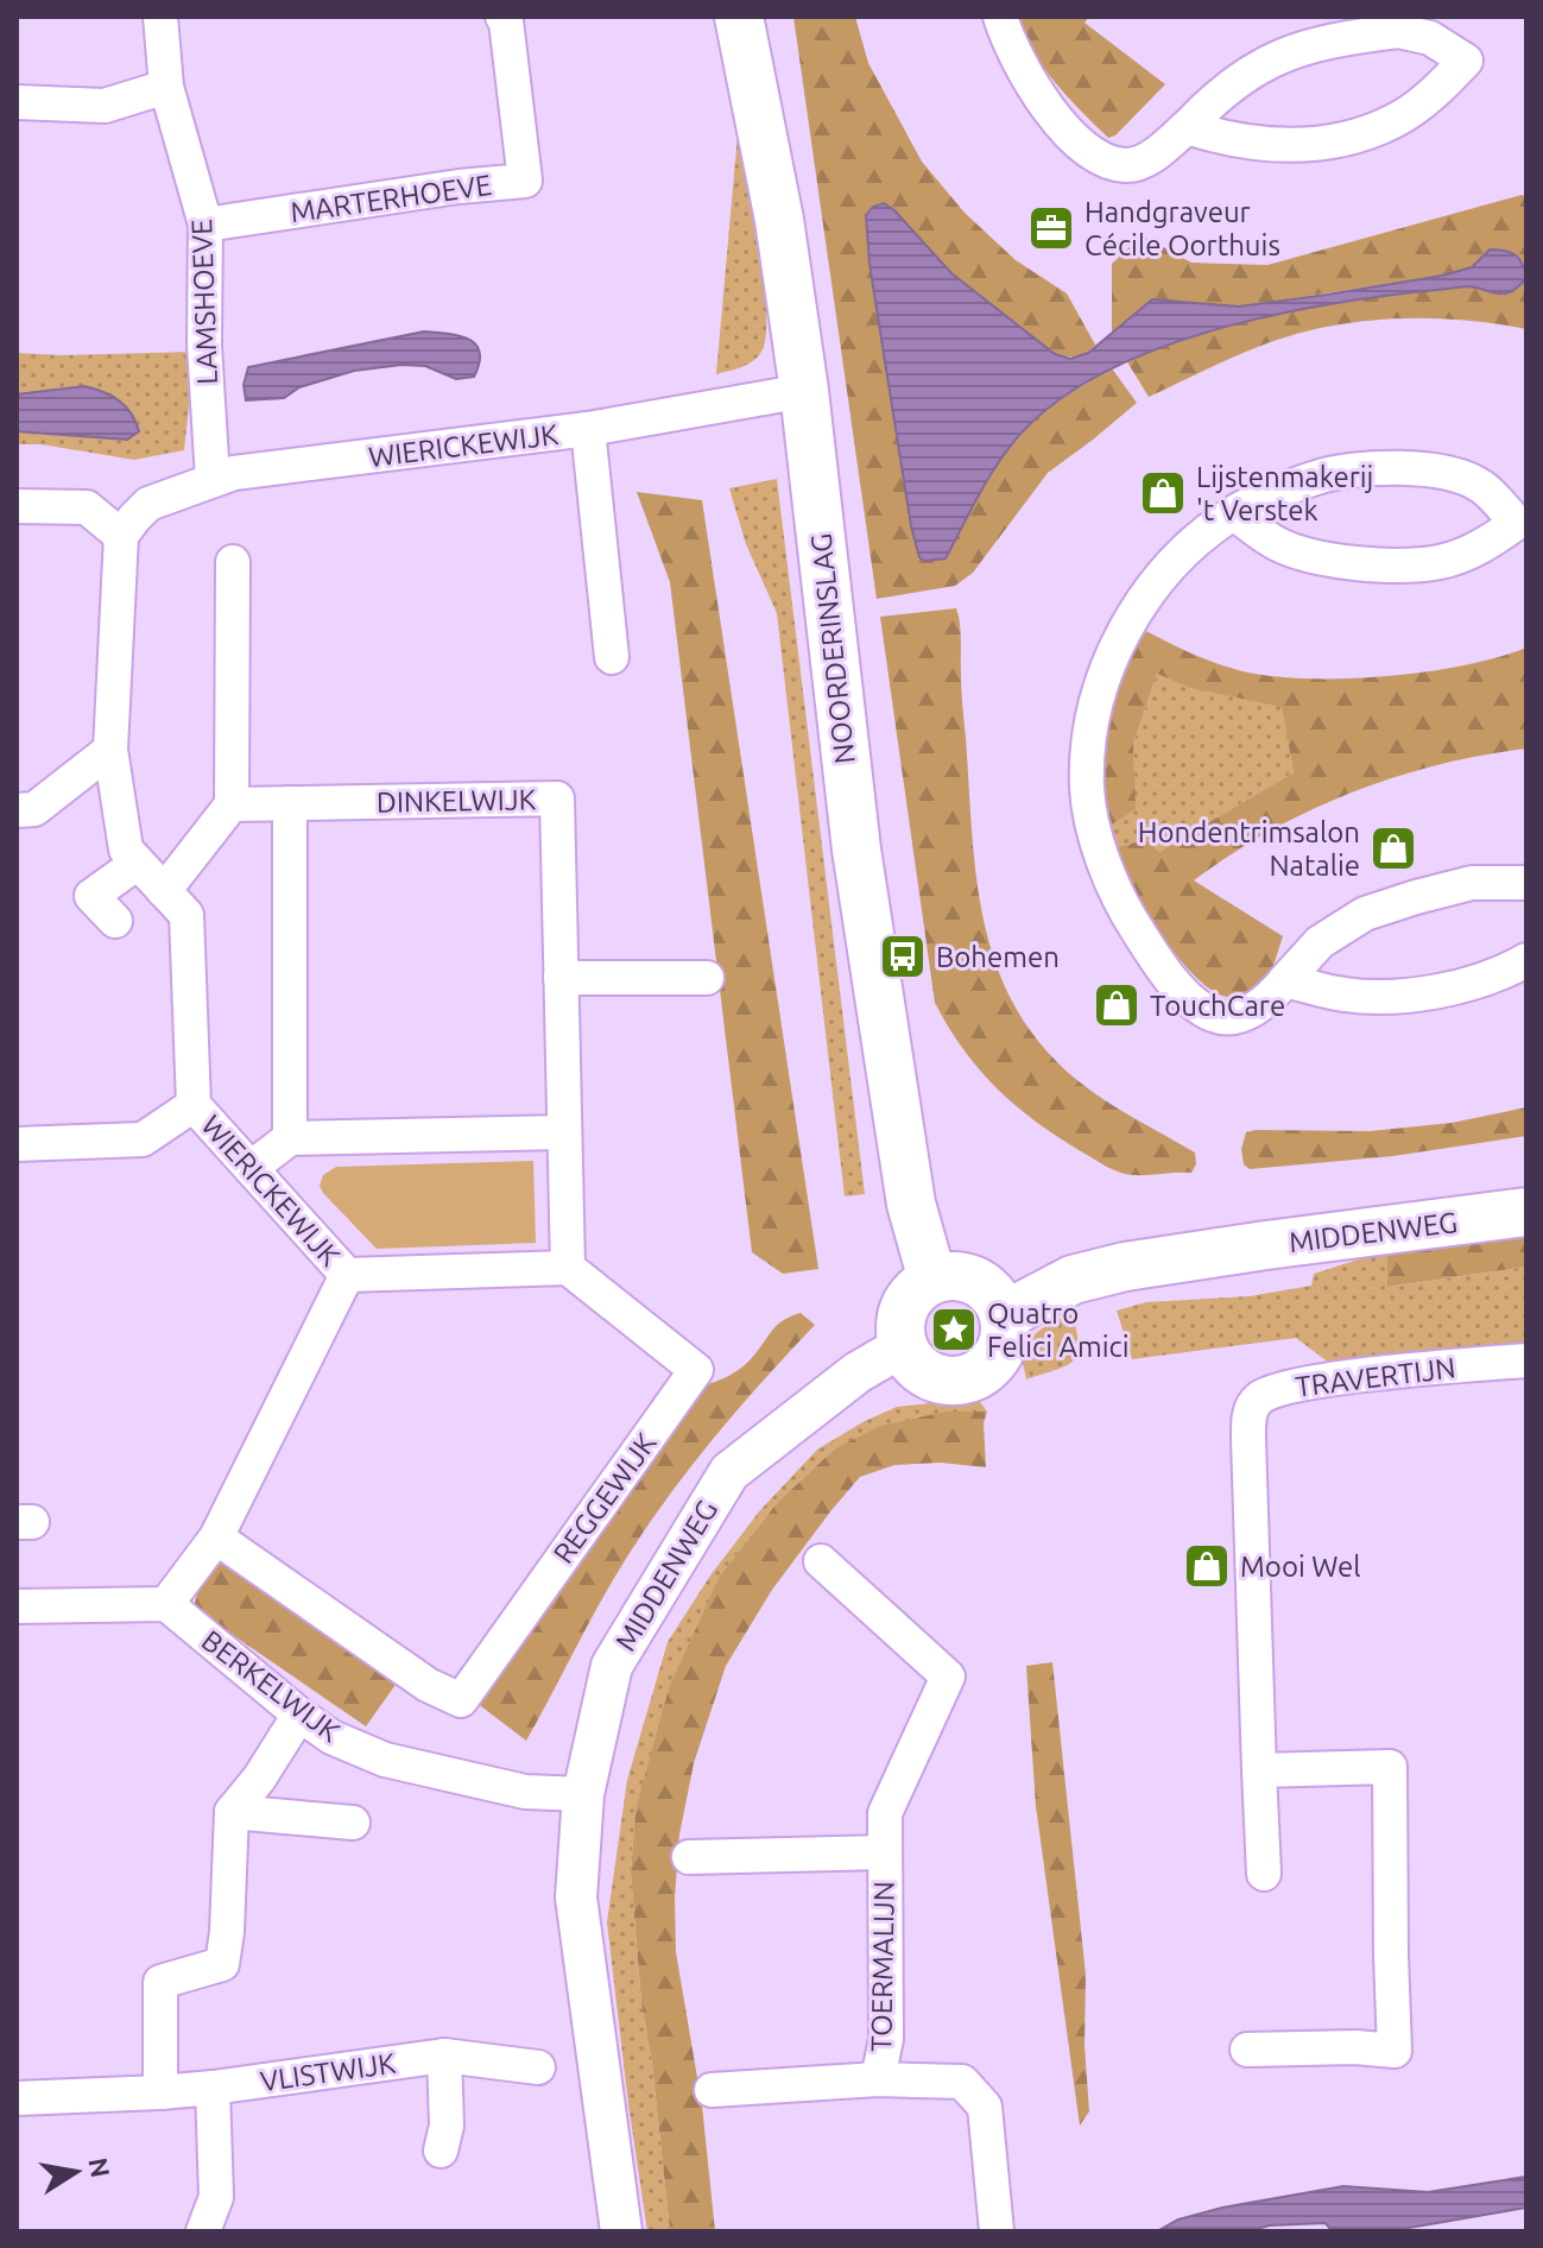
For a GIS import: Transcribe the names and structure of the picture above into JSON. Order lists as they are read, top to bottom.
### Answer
{
  "streets": {
    "main road": ["NOORDERINSLAG", "MIDDENWEG"],
    "street": [
      "MARTERHOEVE",
      "LAMSHOEVE",
      "WIERICKEWIJK",
      "DINKELWIJK",
      "TRAVERTIJN",
      "REGGEWIJK",
      "BERKELWIJK",
      "TOERMALIJN",
      "VLISTWIJK"
    ]
  },
  "crossings": [
    ["MARTERHOEVE", "LAMSHOEVE"],
    ["LAMSHOEVE", "WIERICKEWIJK"],
    ["WIERICKEWIJK", "NOORDERINSLAG"],
    ["WIERICKEWIJK", "REGGEWIJK"],
    ["WIERICKEWIJK", "BERKELWIJK"],
    ["NOORDERINSLAG", "MIDDENWEG"],
    ["DINKELWIJK", "REGGEWIJK"],
    ["MIDDENWEG", "BERKELWIJK"]
  ],
  "places": {
    "office": ["Handgraveur Cécile Oorthuis"],
    "shop": [
      "Lijstenmakerij 't Verstek",
      "Hondentrimsalon Natalie",
      "TouchCare",
      "Mooi Wel"
    ],
    "bus stop": ["Bohemen"],
    "place": ["Quatro Felici Amici"]
  },
  "north": "right"
}
